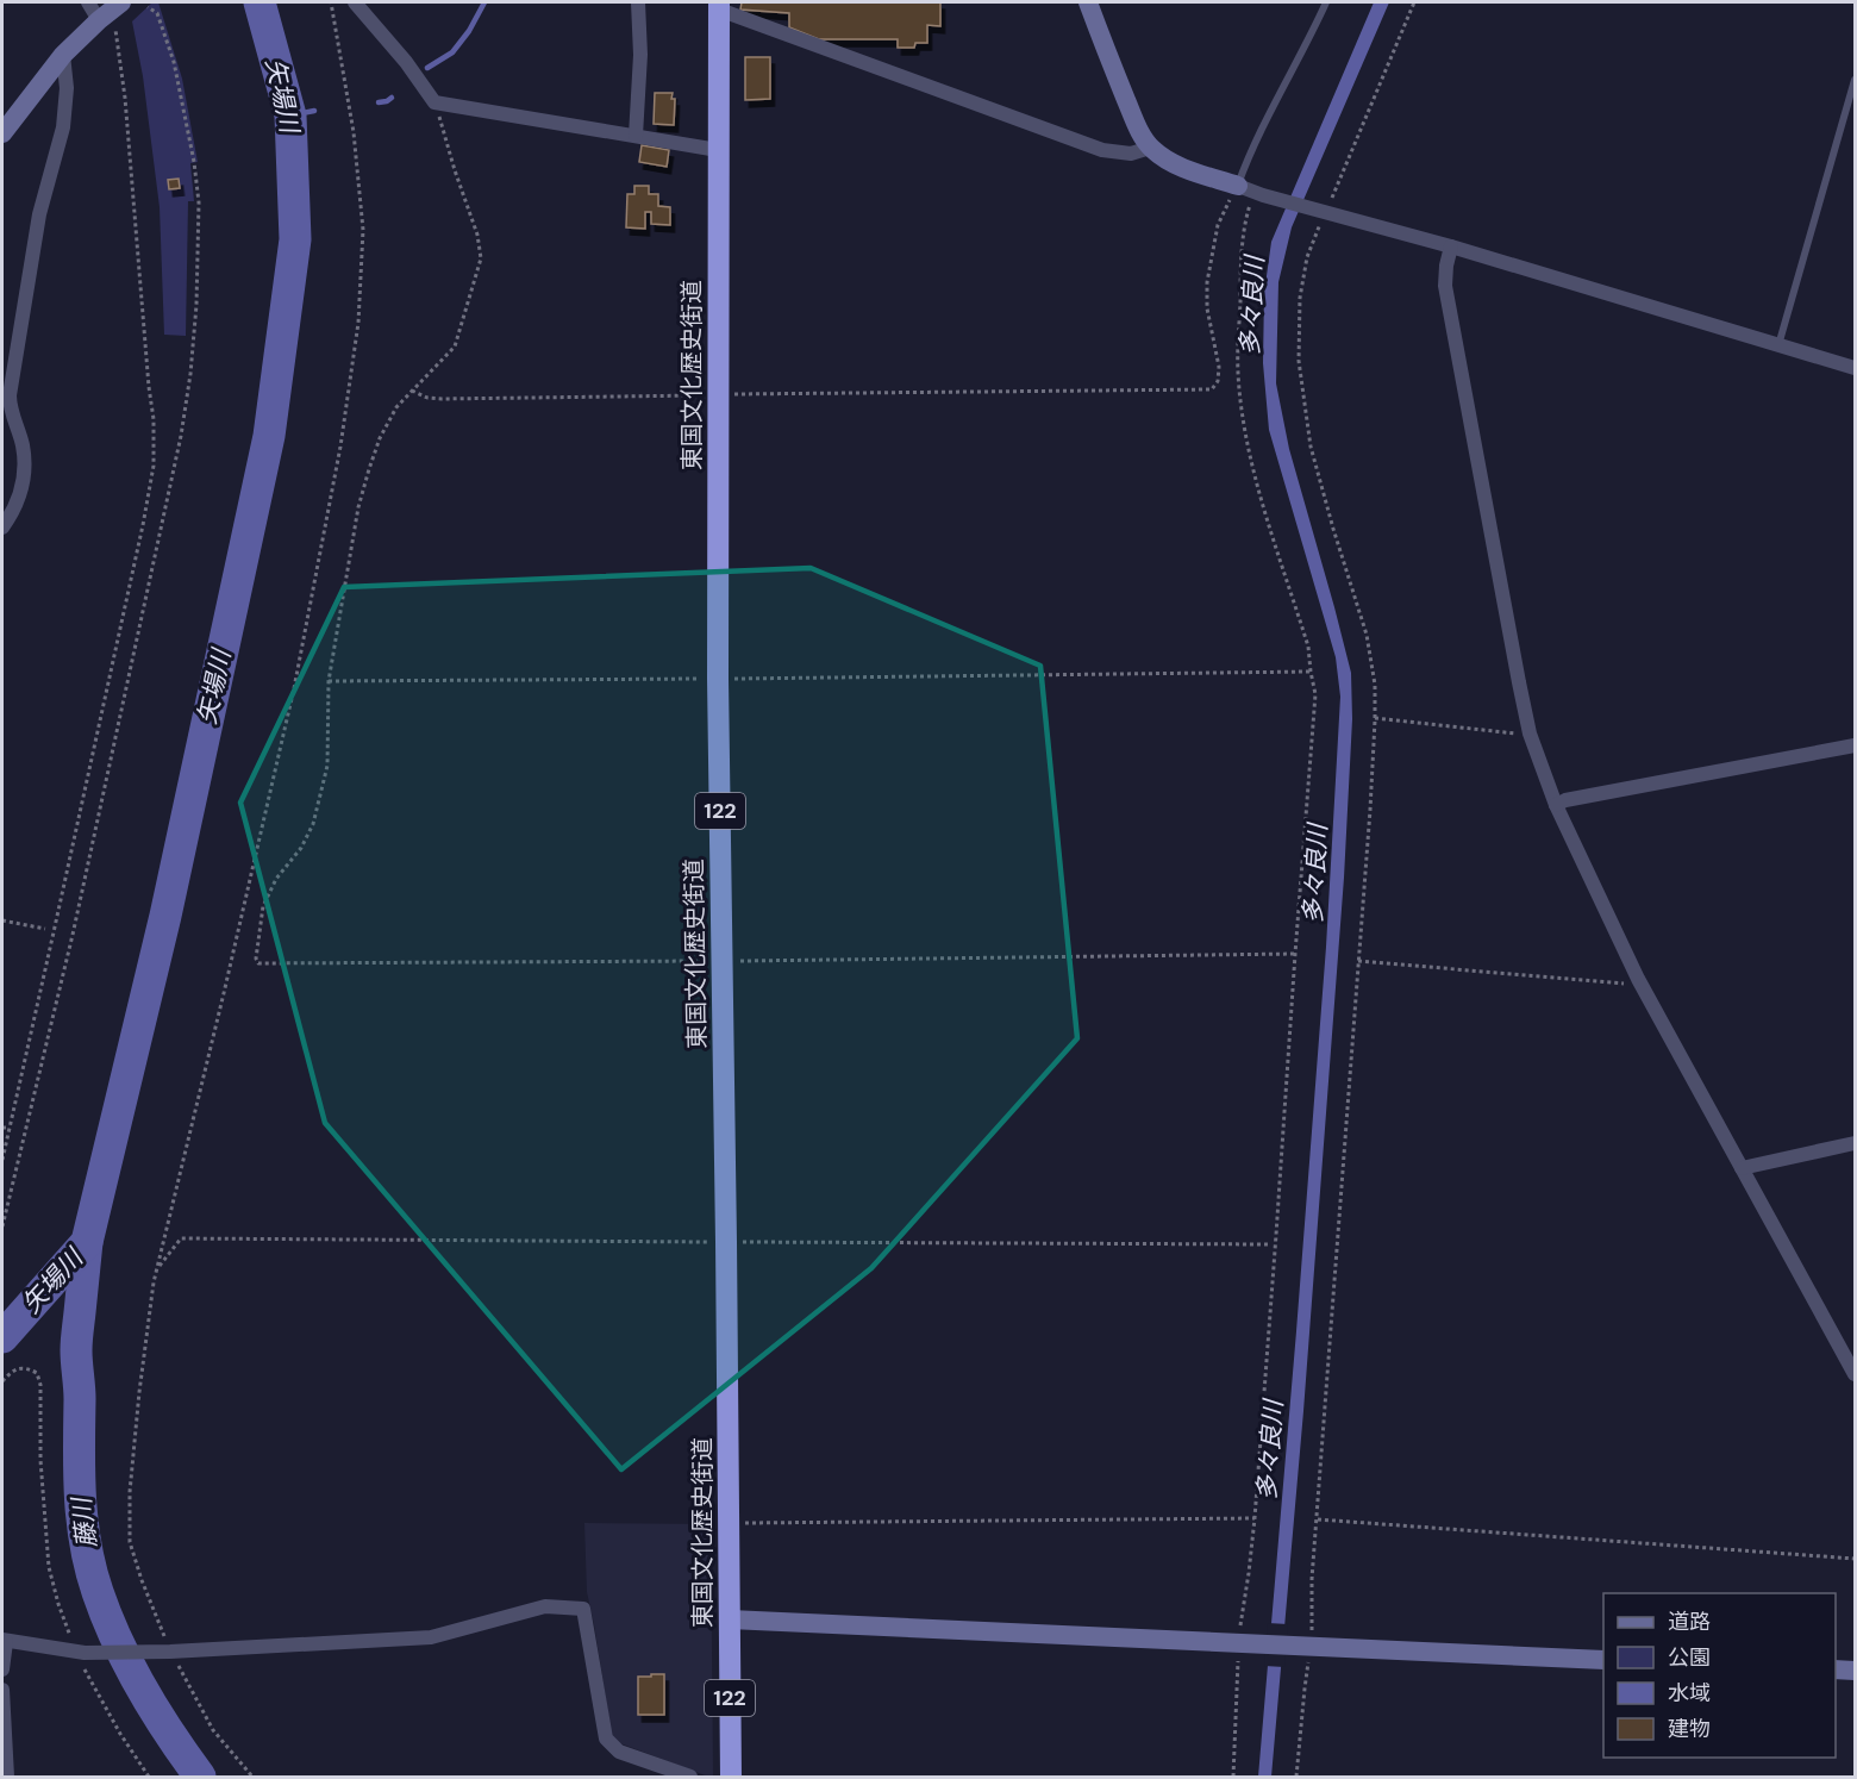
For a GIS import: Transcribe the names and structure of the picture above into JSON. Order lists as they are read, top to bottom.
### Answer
{
  "streets": {
    "highway": ["東国文化歴史街道", "122"]
  },
  "water": ["矢場川", "多々良川", "藤川"],
  "legend": [
    "道路",
    "公園",
    "水域",
    "建物"
  ]
}
